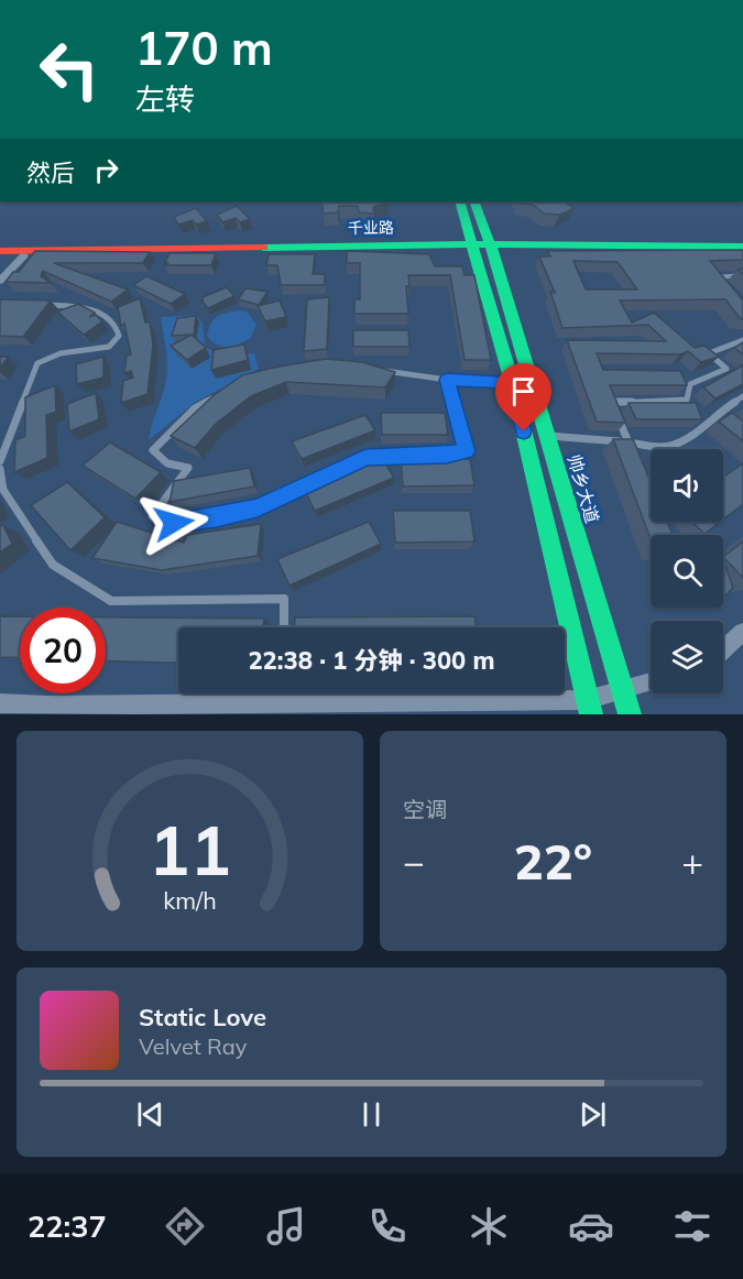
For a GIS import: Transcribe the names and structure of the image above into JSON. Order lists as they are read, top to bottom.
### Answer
{
  "streets": {
    "main road": ["千业路", "帅乡大道"]
  },
  "crossings": [
    ["千业路", "帅乡大道"]
  ],
  "page": {
    "turn": ["170 m", "左转"],
    "then": "然后",
    "limit": "20",
    "trip": "22:38 · 1 分钟 · 300 m",
    "tile": "空调",
    "heat": ["−", "22°", "+"],
    "song": ["Static Love", "Velvet Ray"],
    "tabs": "22:37",
    "gauge": ["11", "km/h"]
  }
}
